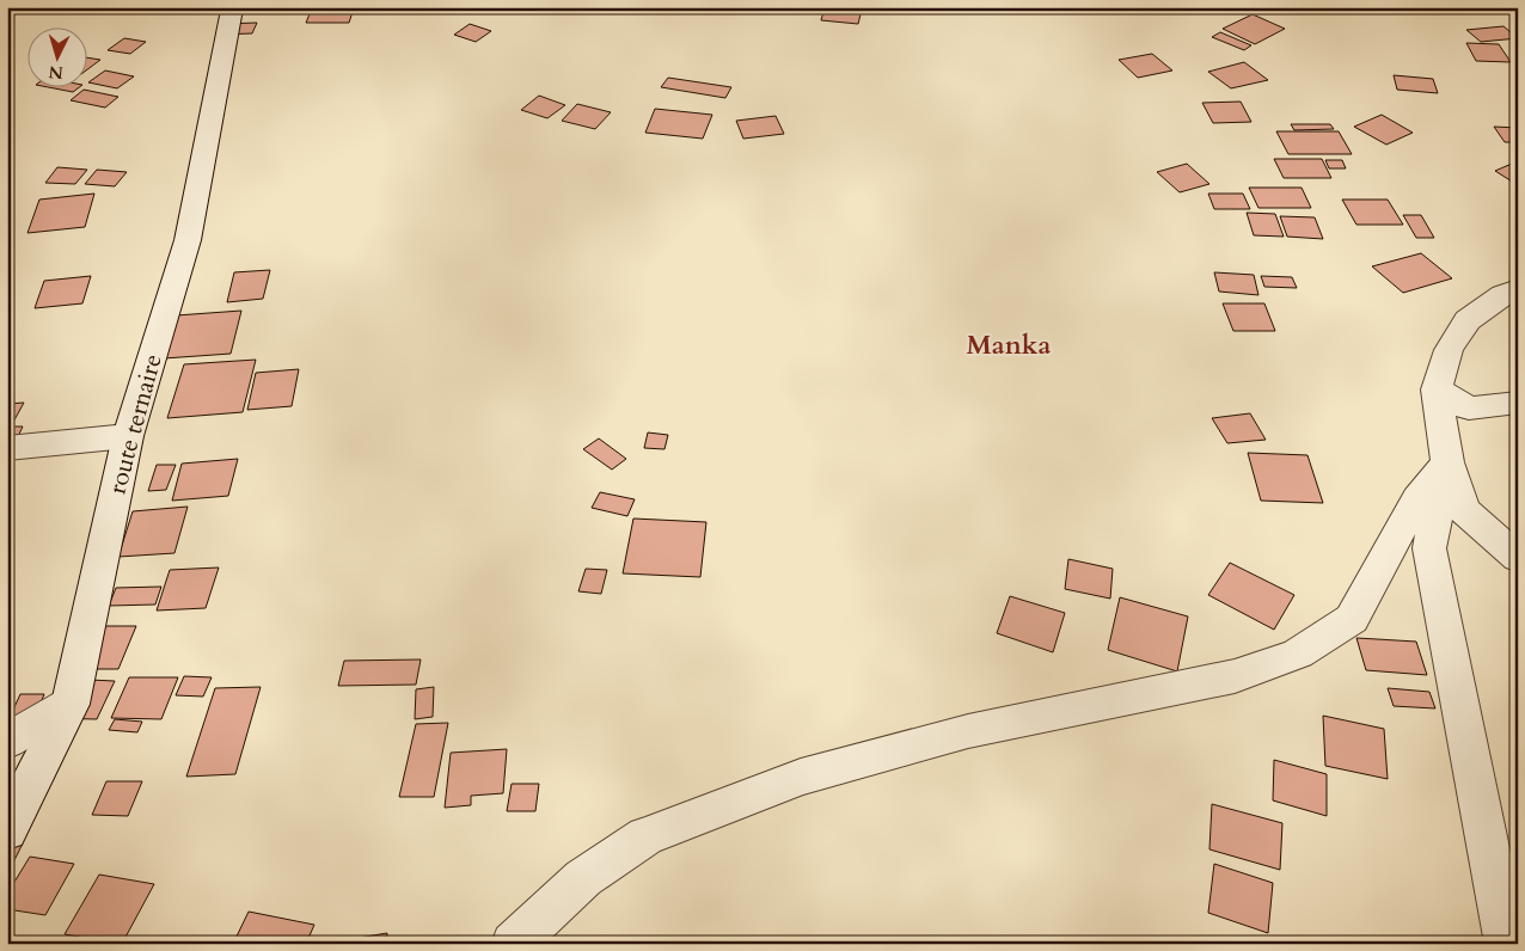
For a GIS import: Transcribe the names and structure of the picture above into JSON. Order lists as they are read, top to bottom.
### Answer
{
  "streets": {
    "street": ["route ternaire"]
  },
  "districts": ["Manka"],
  "north": "bottom"
}
